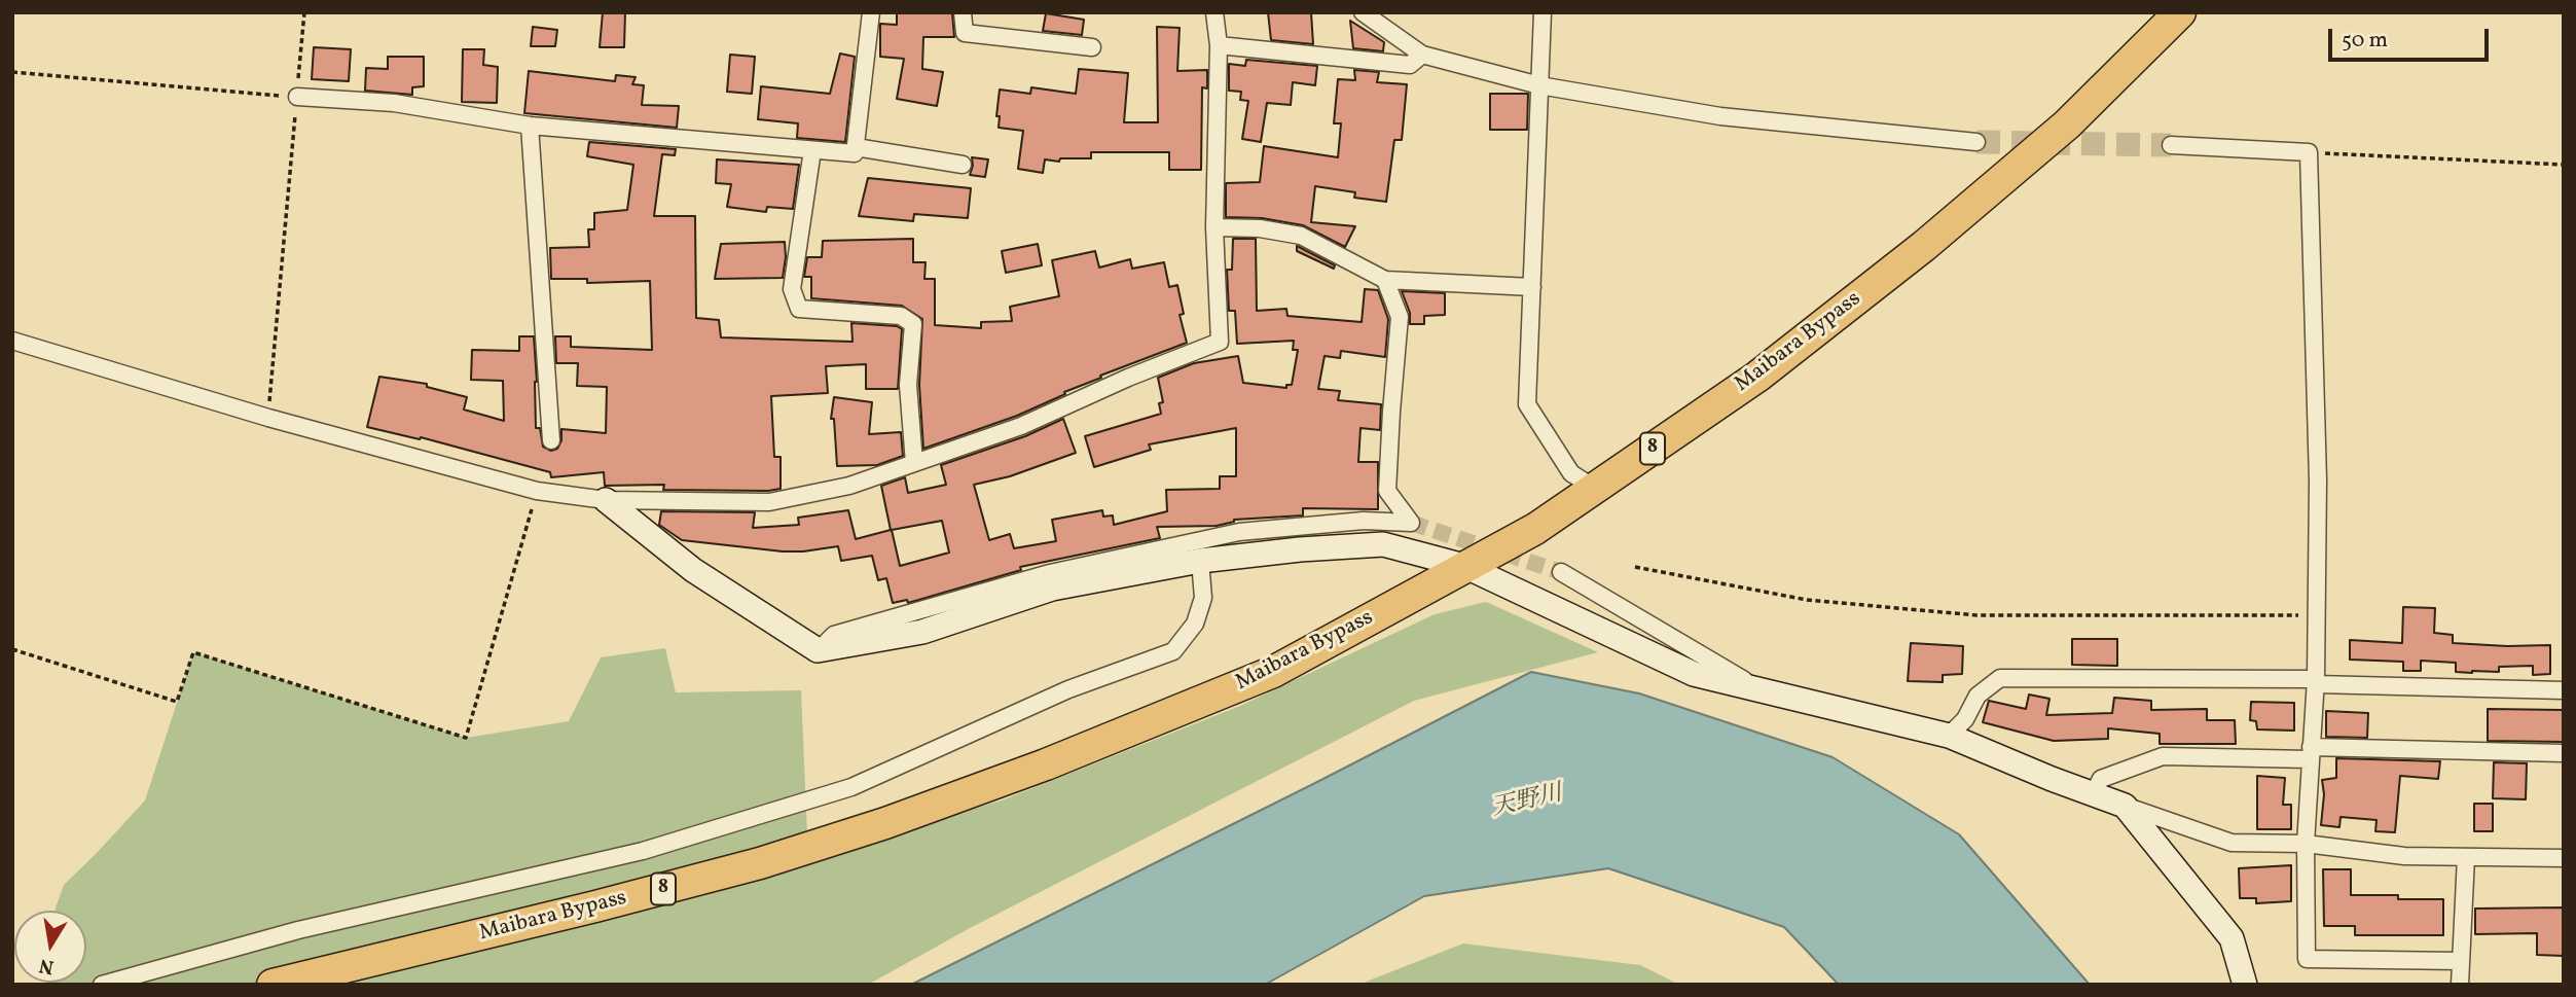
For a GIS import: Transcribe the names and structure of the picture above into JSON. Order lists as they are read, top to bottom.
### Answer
{
  "streets": {
    "highway": ["Maibara Bypass", "8"]
  },
  "water": ["天野川"],
  "scale_bar": "50 m",
  "north": "bottom"
}
